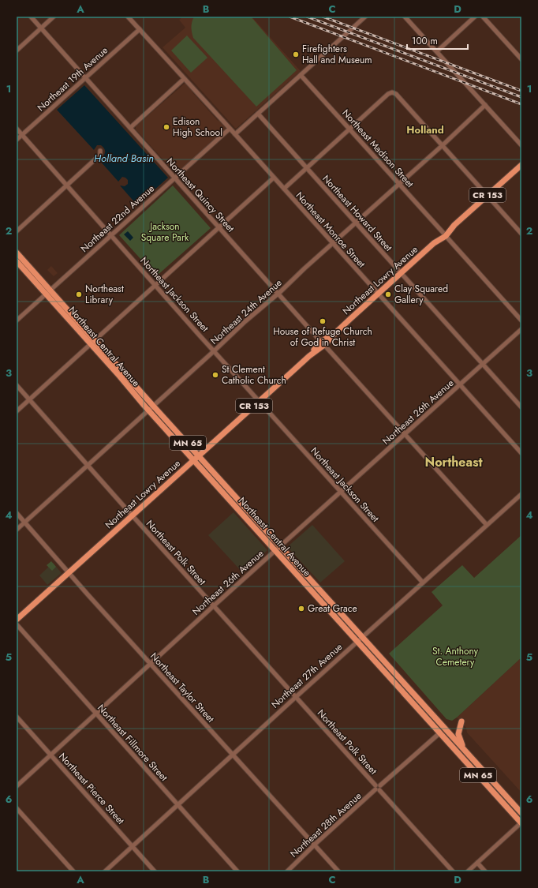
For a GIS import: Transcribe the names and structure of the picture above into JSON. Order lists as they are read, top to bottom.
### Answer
{
  "streets": {
    "main road": [
      "CR 153",
      "Northeast Lowry Avenue",
      "Northeast Central Avenue",
      "MN 65"
    ],
    "street": [
      "Northeast 19th Avenue",
      "Northeast Madison Street",
      "Northeast Quincy Street",
      "Northeast Howard Street",
      "Northeast 22nd Avenue",
      "Northeast Monroe Street",
      "Northeast Jackson Street",
      "Northeast 24th Avenue",
      "Northeast 26th Avenue",
      "Northeast Polk Street",
      "Northeast 27th Avenue",
      "Northeast Taylor Street",
      "Northeast Fillmore Street",
      "Northeast Pierce Street",
      "Northeast 28th Avenue"
    ]
  },
  "crossings": [
    ["Northeast 19th Avenue", "Northeast Quincy Street"],
    ["Northeast 19th Avenue", "Northeast Monroe Street"],
    ["Northeast 19th Avenue", "Northeast Jackson Street"],
    ["Northeast Madison Street", "Northeast Lowry Avenue"],
    ["Northeast Madison Street", "Northeast 24th Avenue"],
    ["Northeast Quincy Street", "Northeast 22nd Avenue"],
    ["Northeast Quincy Street", "Northeast Lowry Avenue"],
    ["Northeast Quincy Street", "Northeast 24th Avenue"],
    ["Northeast Quincy Street", "Northeast 26th Avenue"],
    ["Northeast Quincy Street", "Northeast 27th Avenue"],
    ["Northeast Howard Street", "Northeast Lowry Avenue"],
    ["Northeast Howard Street", "Northeast 24th Avenue"],
    ["Northeast Howard Street", "Northeast 26th Avenue"],
    ["Northeast 22nd Avenue", "Northeast Monroe Street"],
    ["Northeast 22nd Avenue", "Northeast Jackson Street"],
    ["Northeast 22nd Avenue", "Northeast Central Avenue"],
    ["Northeast Monroe Street", "Northeast Lowry Avenue"],
    ["Northeast Monroe Street", "Northeast 24th Avenue"],
    ["Northeast Monroe Street", "Northeast 26th Avenue"],
    ["Northeast Lowry Avenue", "Northeast Jackson Street"],
    ["Northeast Lowry Avenue", "Northeast Central Avenue"],
    ["Northeast Lowry Avenue", "Northeast Polk Street"],
    ["Northeast Lowry Avenue", "Northeast Taylor Street"],
    ["Northeast Jackson Street", "Northeast 24th Avenue"],
    ["Northeast Jackson Street", "Northeast 26th Avenue"],
    ["Northeast Jackson Street", "Northeast 27th Avenue"],
    ["Northeast 24th Avenue", "Northeast Central Avenue"],
    ["Northeast 24th Avenue", "Northeast Polk Street"],
    ["Northeast 24th Avenue", "Northeast Taylor Street"],
    ["Northeast Central Avenue", "Northeast 26th Avenue"],
    ["Northeast Central Avenue", "Northeast 27th Avenue"],
    ["Northeast Central Avenue", "Northeast 28th Avenue"],
    ["Northeast 26th Avenue", "Northeast Polk Street"],
    ["Northeast 26th Avenue", "Northeast Taylor Street"],
    ["Northeast 26th Avenue", "Northeast Fillmore Street"],
    ["Northeast 26th Avenue", "Northeast Pierce Street"],
    ["Northeast Polk Street", "Northeast 27th Avenue"],
    ["Northeast Polk Street", "Northeast 28th Avenue"],
    ["Northeast 27th Avenue", "Northeast Taylor Street"],
    ["Northeast 27th Avenue", "Northeast Fillmore Street"],
    ["Northeast 27th Avenue", "Northeast Pierce Street"],
    ["Northeast Taylor Street", "Northeast 28th Avenue"]
  ],
  "districts": ["Holland", "Northeast"],
  "water": ["Holland Basin"],
  "parks": ["Jackson Square Park", "St. Anthony Cemetery"],
  "places": [
    "Firefighters Hall and Museum",
    "Edison High School",
    "Northeast Library",
    "Clay Squared Gallery",
    "House of Refuge Church of God in Christ",
    "St Clement Catholic Church",
    "Great Grace"
  ],
  "scale_bar": "100 m",
  "grid": {
    "columns": [
      "A",
      "B",
      "C",
      "D"
    ],
    "rows": [
      "1",
      "2",
      "3",
      "4",
      "5",
      "6"
    ]
  }
}
